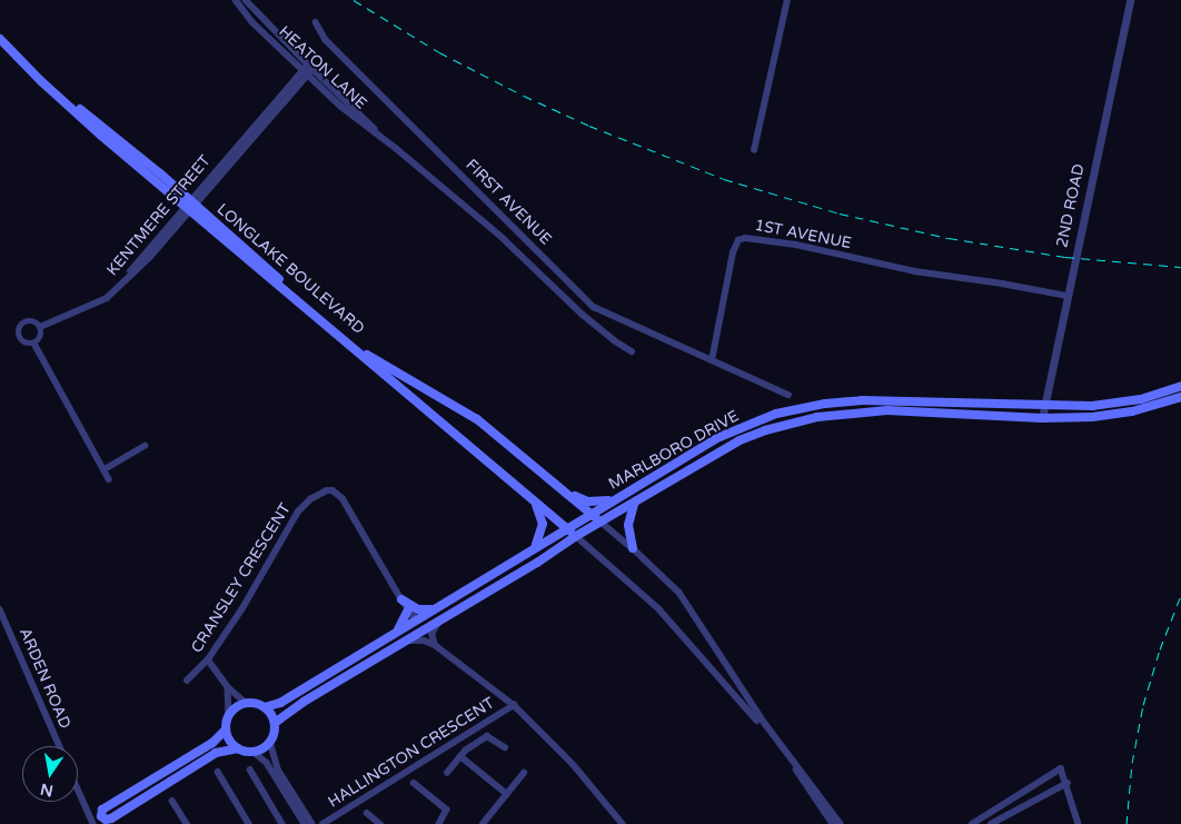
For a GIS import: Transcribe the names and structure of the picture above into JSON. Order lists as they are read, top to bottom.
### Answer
{
  "streets": {
    "main road": ["LONGLAKE BOULEVARD", "MARLBORO DRIVE"],
    "street": [
      "HEATON LANE",
      "FIRST AVENUE",
      "2ND ROAD",
      "KENTMERE STREET",
      "1ST AVENUE",
      "CRANSLEY CRESCENT",
      "ARDEN ROAD",
      "HALLINGTON CRESCENT"
    ]
  },
  "crossings": [
    ["HEATON LANE", "KENTMERE STREET"],
    ["FIRST AVENUE", "1ST AVENUE"],
    ["2ND ROAD", "1ST AVENUE"],
    ["2ND ROAD", "MARLBORO DRIVE"],
    ["KENTMERE STREET", "LONGLAKE BOULEVARD"],
    ["LONGLAKE BOULEVARD", "MARLBORO DRIVE"],
    ["MARLBORO DRIVE", "CRANSLEY CRESCENT"]
  ],
  "north": "bottom"
}
